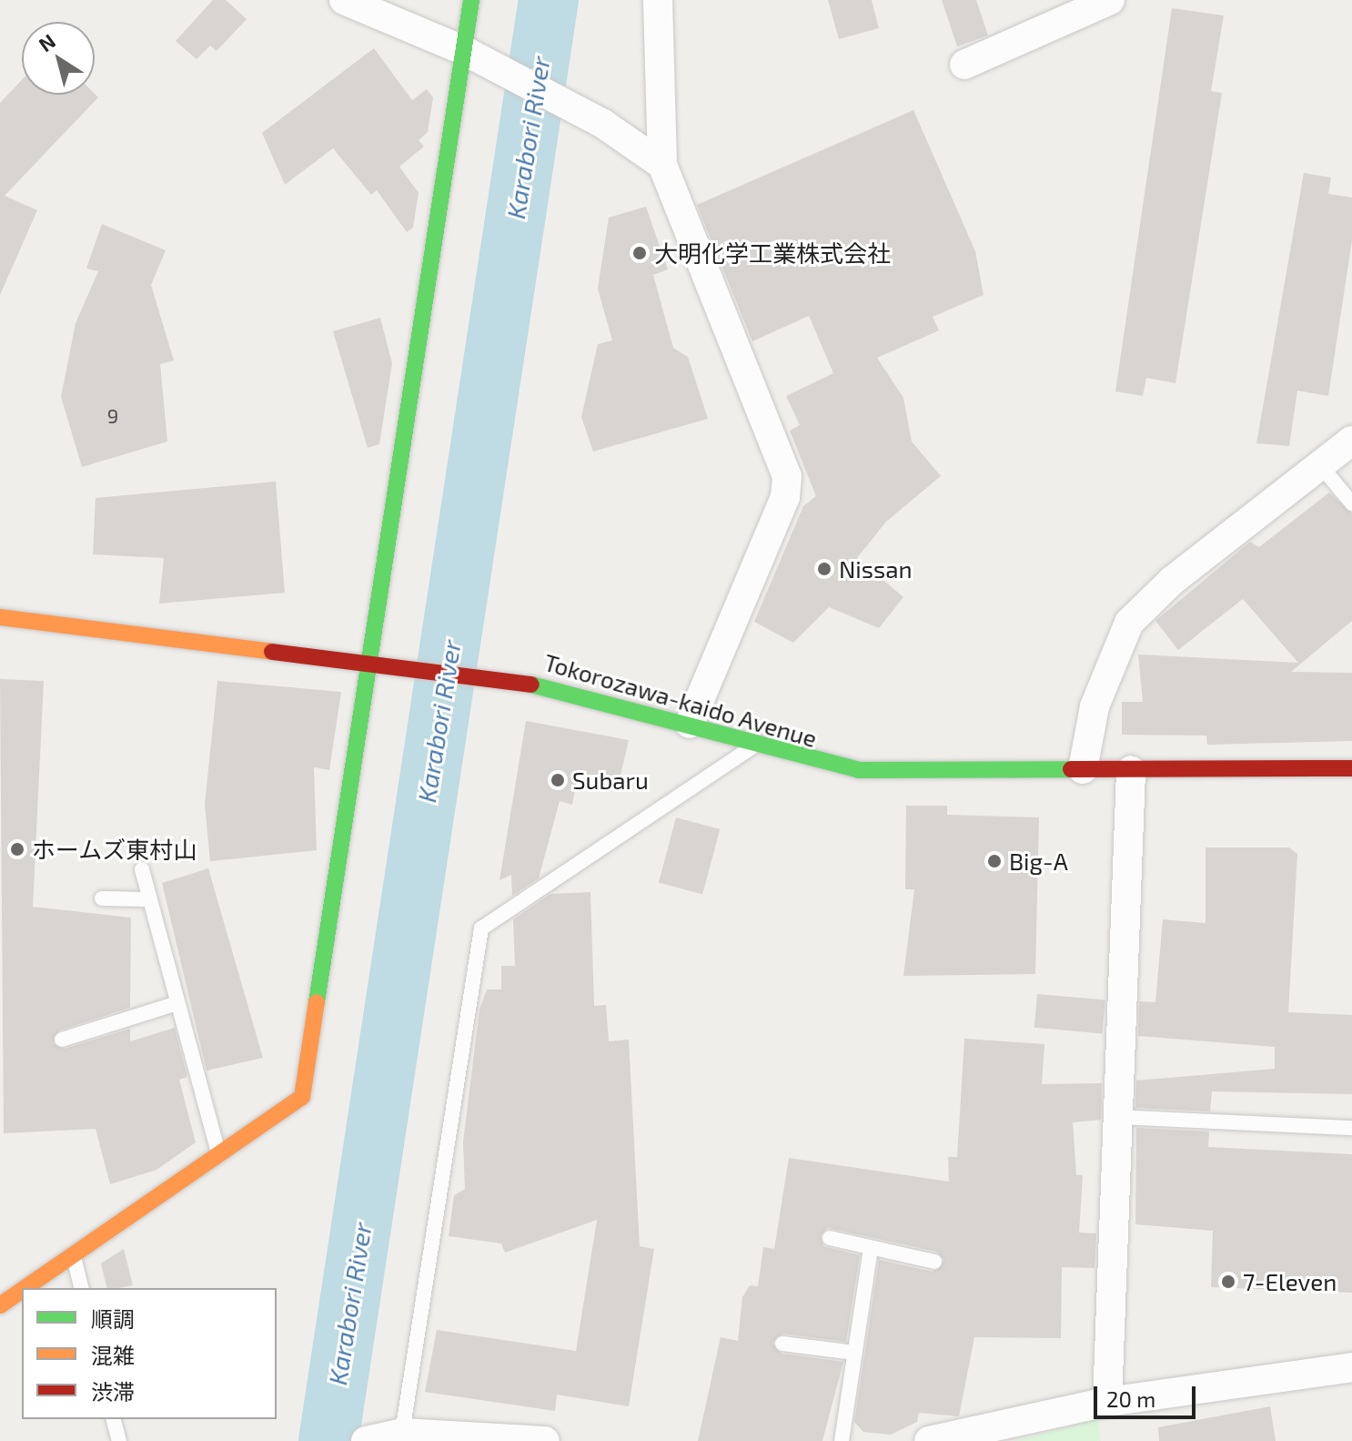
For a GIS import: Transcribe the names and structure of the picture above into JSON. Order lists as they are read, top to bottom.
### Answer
{
  "streets": {
    "street": ["Tokorozawa-kaido Avenue"]
  },
  "water": ["Karabori River"],
  "places": [
    "大明化学工業株式会社",
    "Nissan",
    "Subaru",
    "ホームズ東村山",
    "Big-A",
    "7-Eleven"
  ],
  "house_numbers": ["9"],
  "legend": ["順調", "混雑", "渋滞"],
  "scale_bar": "20 m",
  "north": "top left"
}
